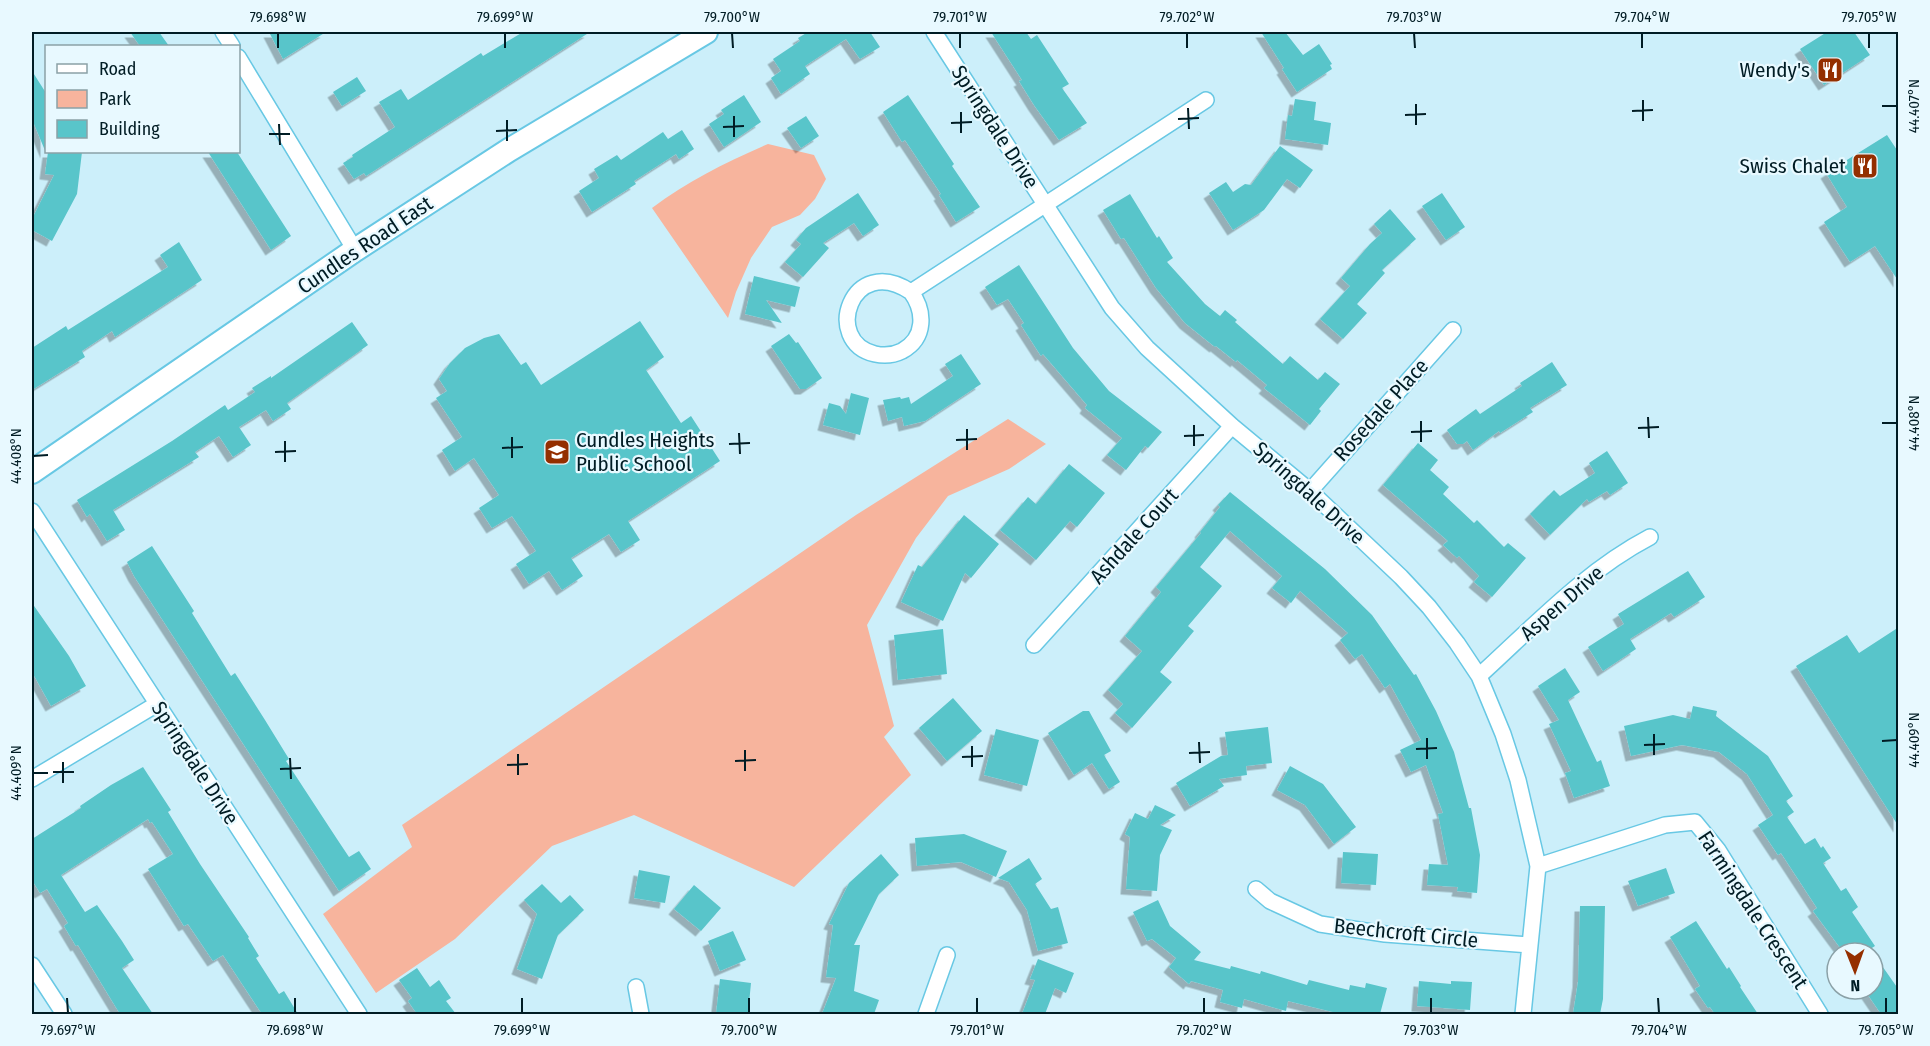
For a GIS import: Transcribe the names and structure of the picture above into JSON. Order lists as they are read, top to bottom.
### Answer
{
  "streets": {
    "main road": ["Cundles Road East"],
    "street": [
      "Springdale Drive",
      "Rosedale Place",
      "Ashdale Court",
      "Aspen Drive",
      "Farmingdale Crescent",
      "Beechcroft Circle"
    ]
  },
  "crossings": [
    ["Springdale Drive", "Rosedale Place"],
    ["Springdale Drive", "Ashdale Court"],
    ["Springdale Drive", "Aspen Drive"],
    ["Springdale Drive", "Farmingdale Crescent"],
    ["Springdale Drive", "Beechcroft Circle"]
  ],
  "places": {
    "restaurant": ["Wendy's", "Swiss Chalet"],
    "school or university": ["Cundles Heights Public School"]
  },
  "legend": ["Road", "Park", "Building"],
  "north": "bottom",
  "coordinates": [
    "79.698°W",
    "79.699°W",
    "79.700°W",
    "79.701°W",
    "79.702°W",
    "79.703°W",
    "79.704°W",
    "79.705°W",
    "44.407°N",
    "44.408°N",
    "44.409°N",
    "79.697°W"
  ]
}
